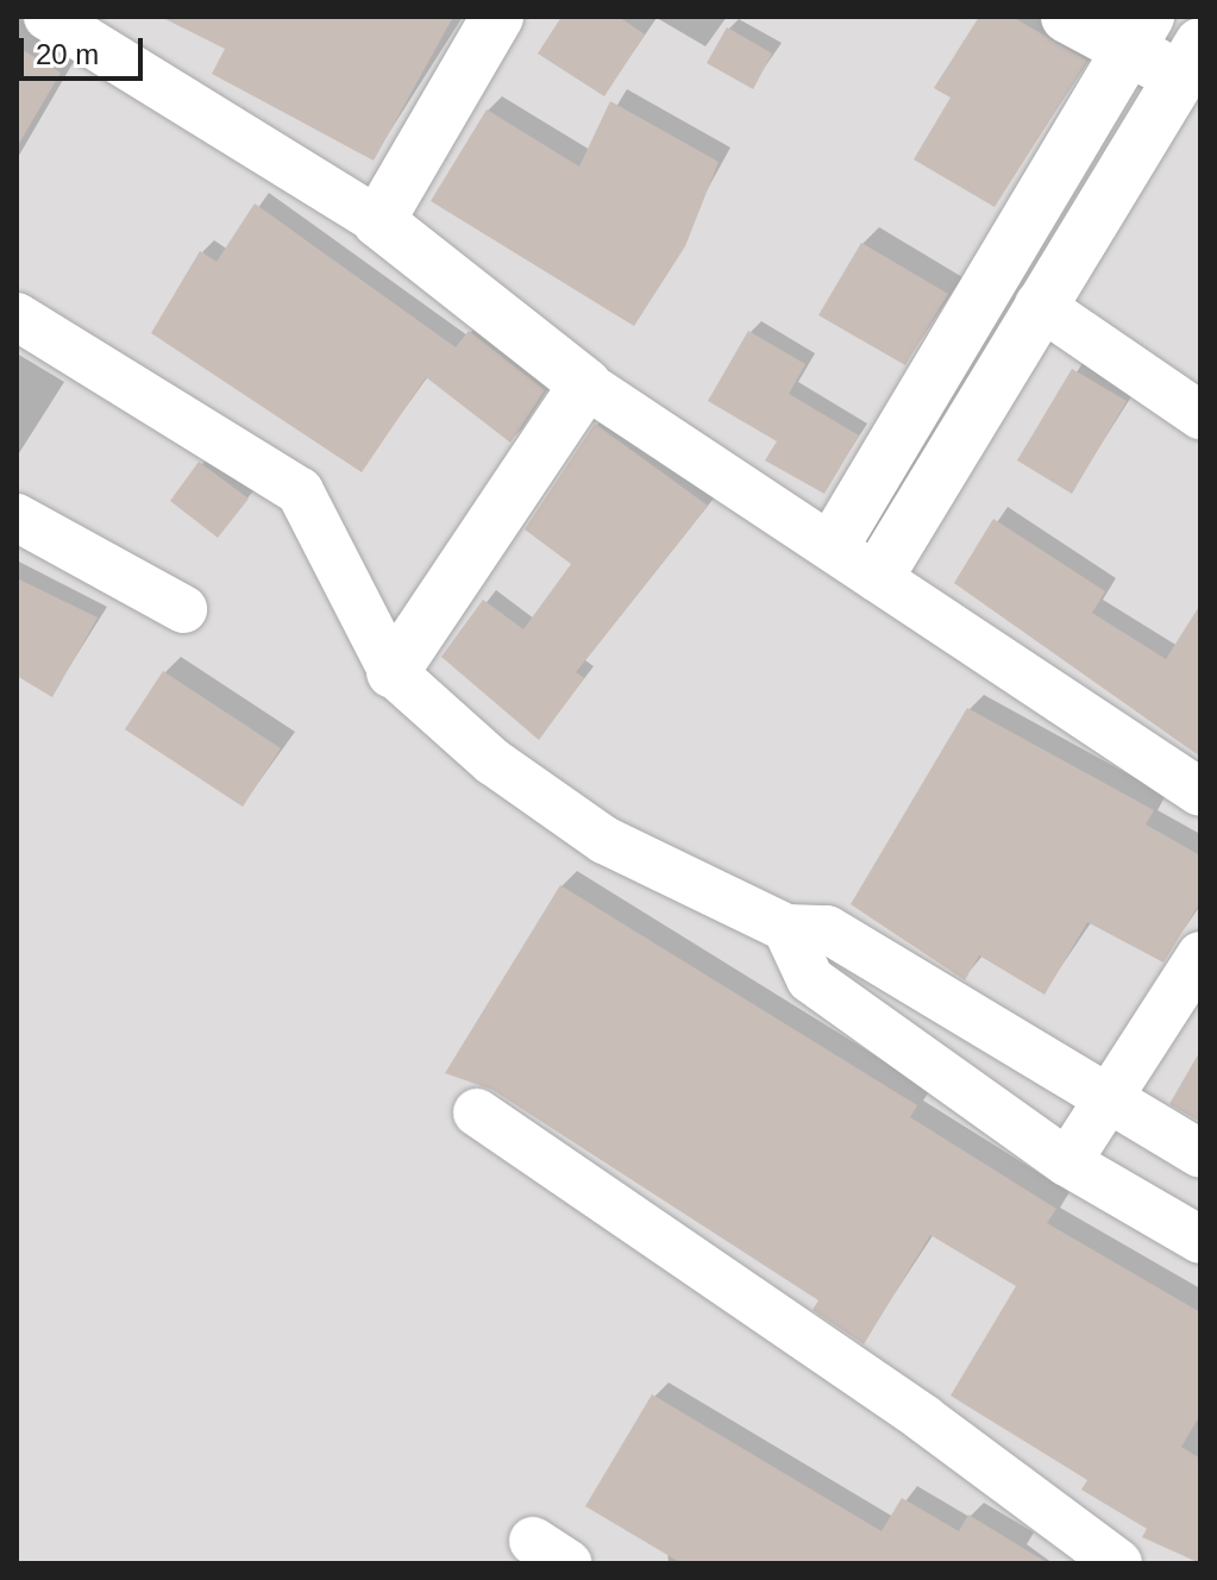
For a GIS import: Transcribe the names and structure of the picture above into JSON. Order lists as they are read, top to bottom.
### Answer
{
  "scale_bar": "20 m"
}
